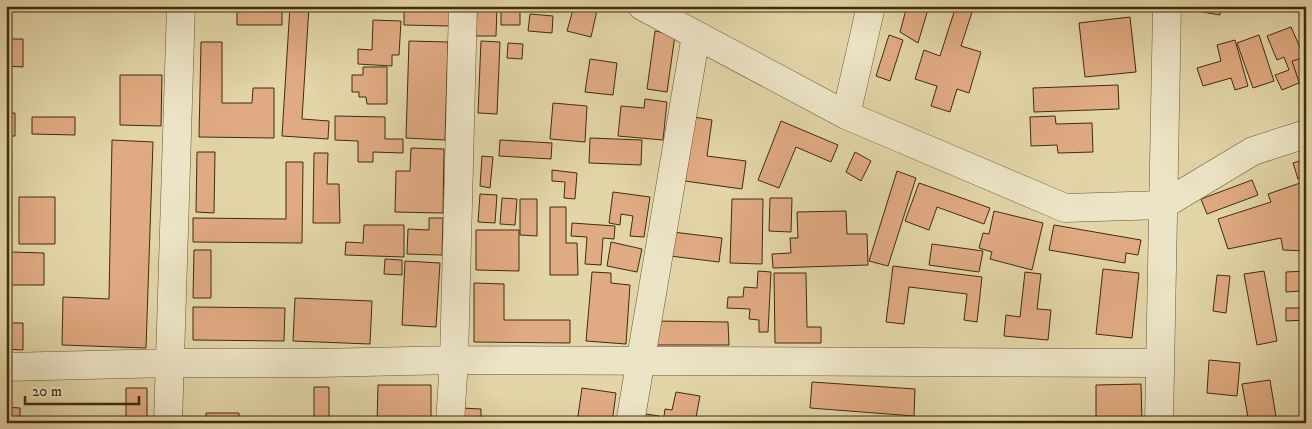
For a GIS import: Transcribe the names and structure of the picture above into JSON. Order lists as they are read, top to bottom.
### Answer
{
  "scale_bar": "20 m"
}
